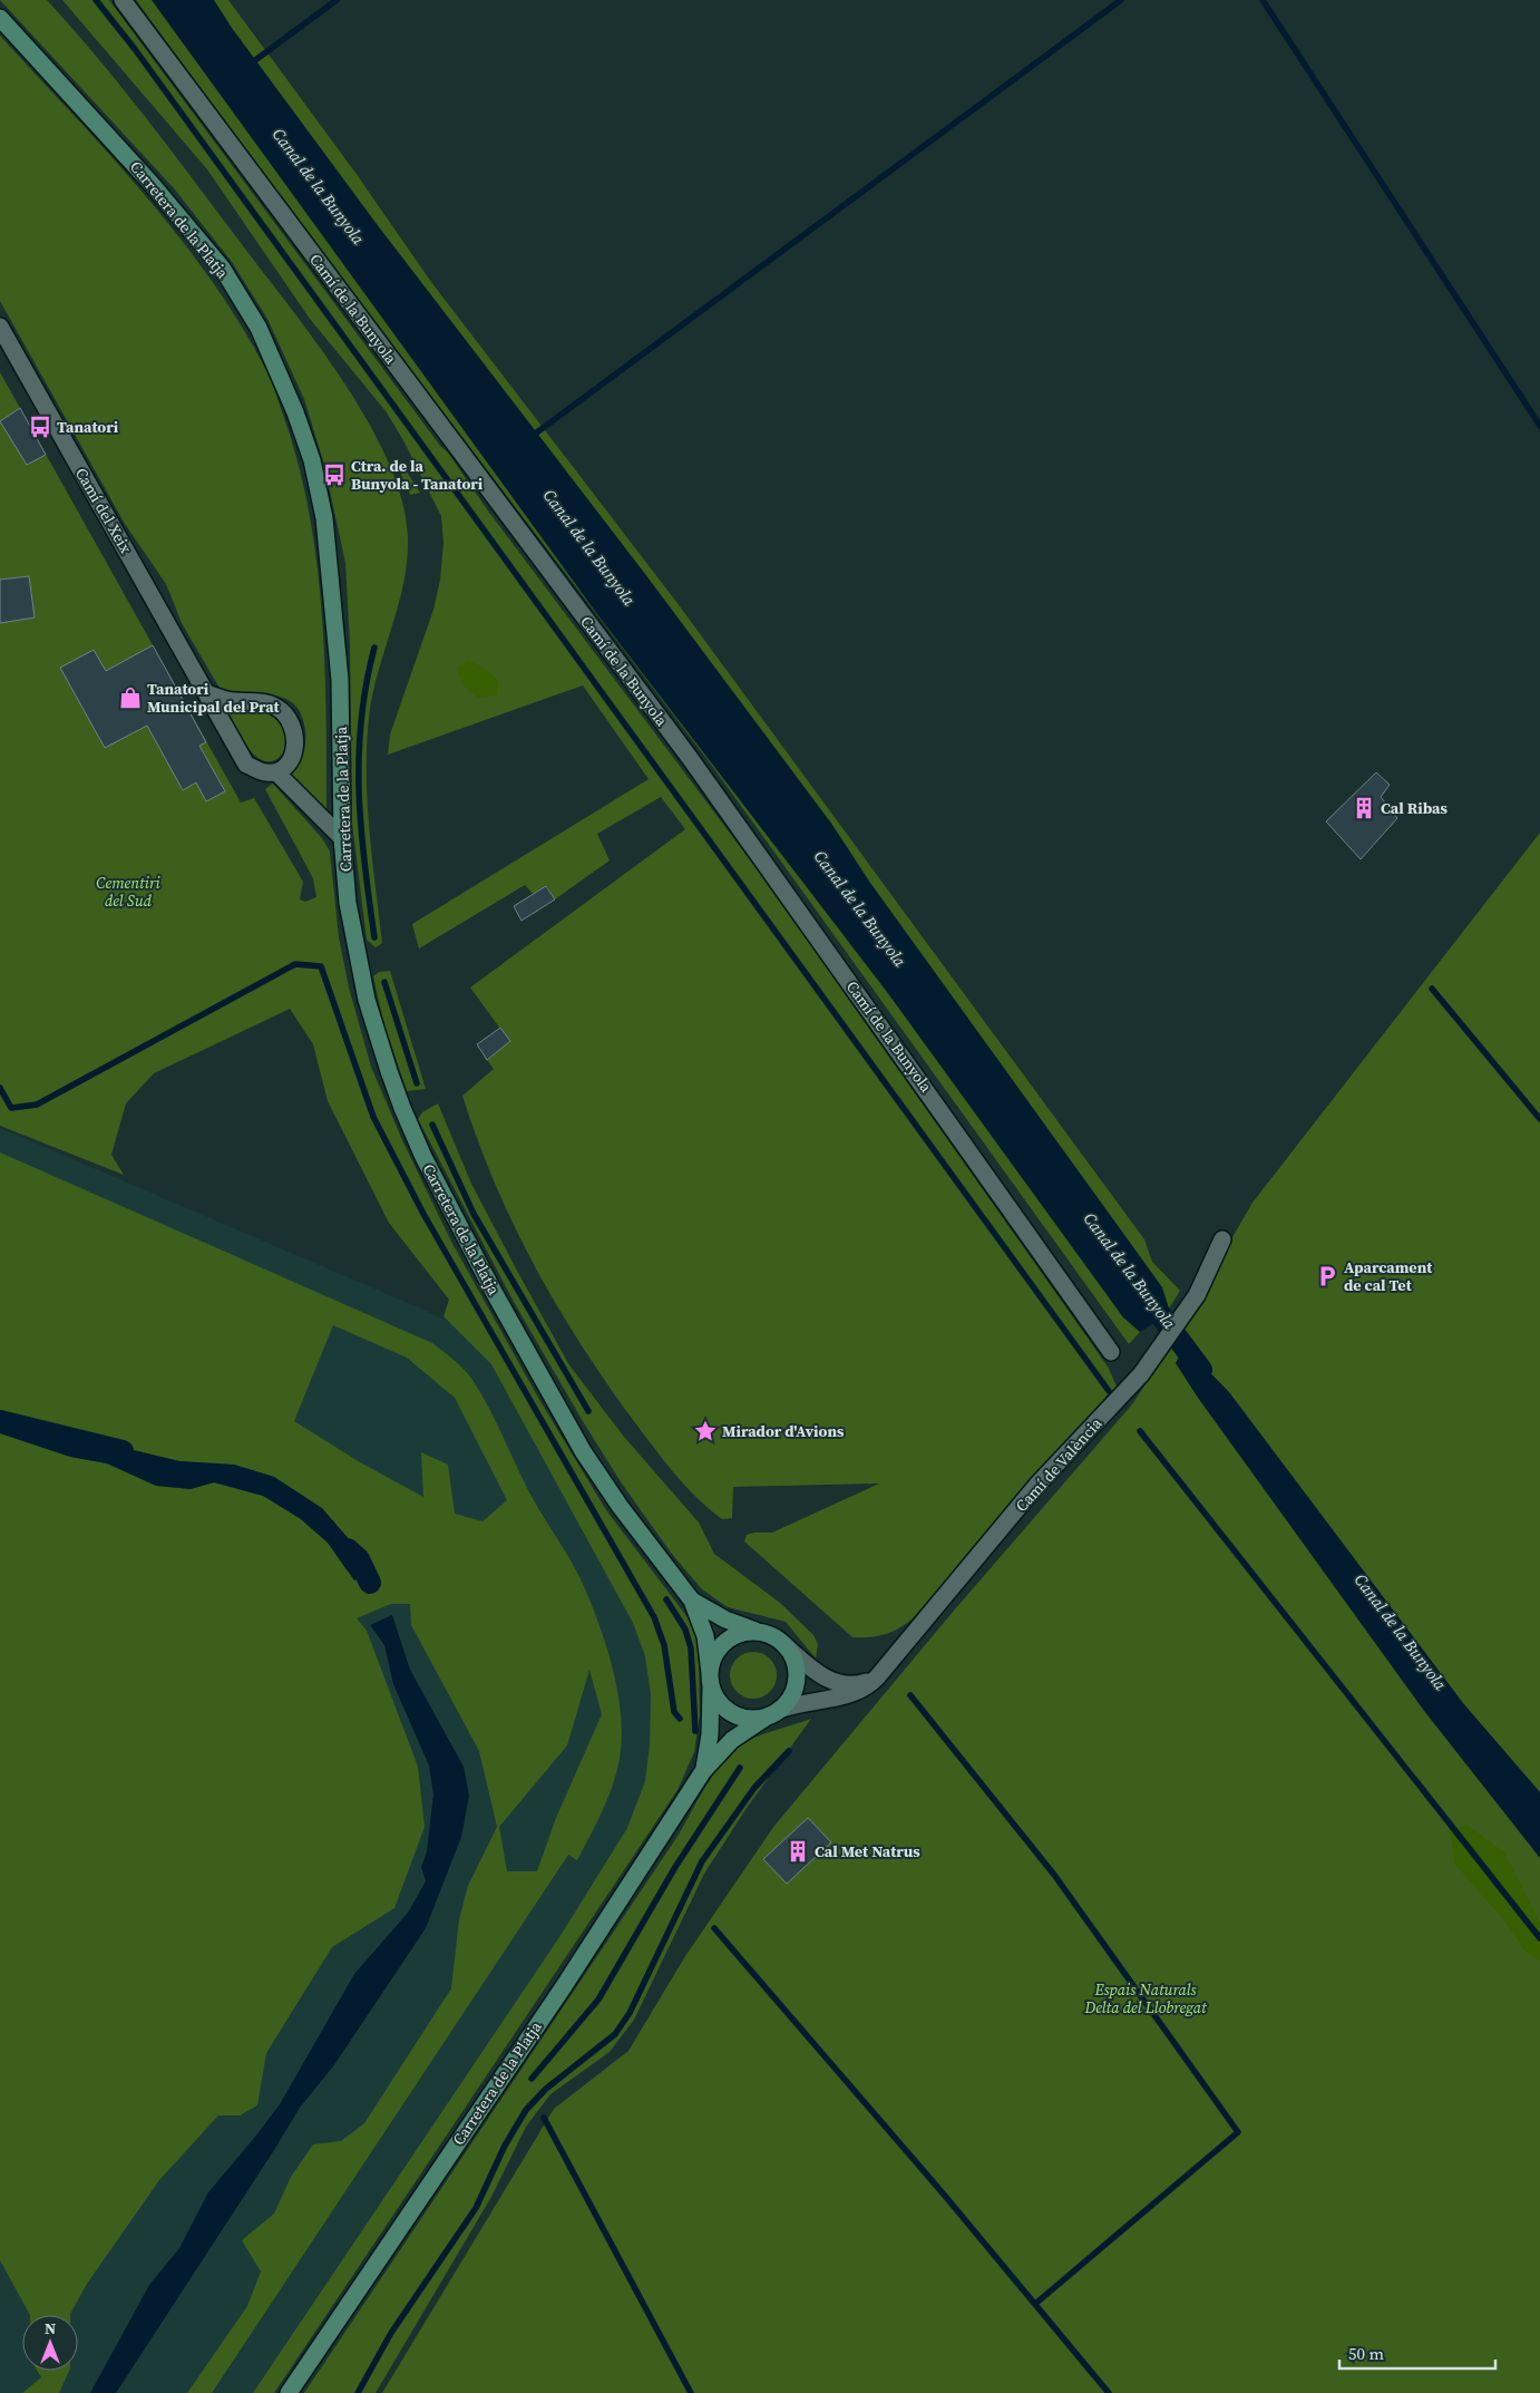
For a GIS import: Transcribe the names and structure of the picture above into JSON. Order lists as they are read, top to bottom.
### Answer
{
  "streets": {
    "street": [
      "Carretera de la Platja",
      "Camí de la Bunyola",
      "Camí del Xeix",
      "Camí de València"
    ]
  },
  "crossings": [
    ["Carretera de la Platja", "Camí de València"]
  ],
  "water": ["Canal de la Bunyola"],
  "parks": ["Cementiri del Sud", "Espais Naturals Delta del Llobregat"],
  "places": {
    "bus stop": ["Tanatori", "Ctra. de la Bunyola - Tanatori"],
    "shop": ["Tanatori Municipal del Prat"],
    "building": ["Cal Ribas", "Cal Met Natrus"],
    "parking": ["Aparcament de cal Tet"],
    "place": ["Mirador d'Avions"]
  },
  "scale_bar": "50 m",
  "north": "top"
}
